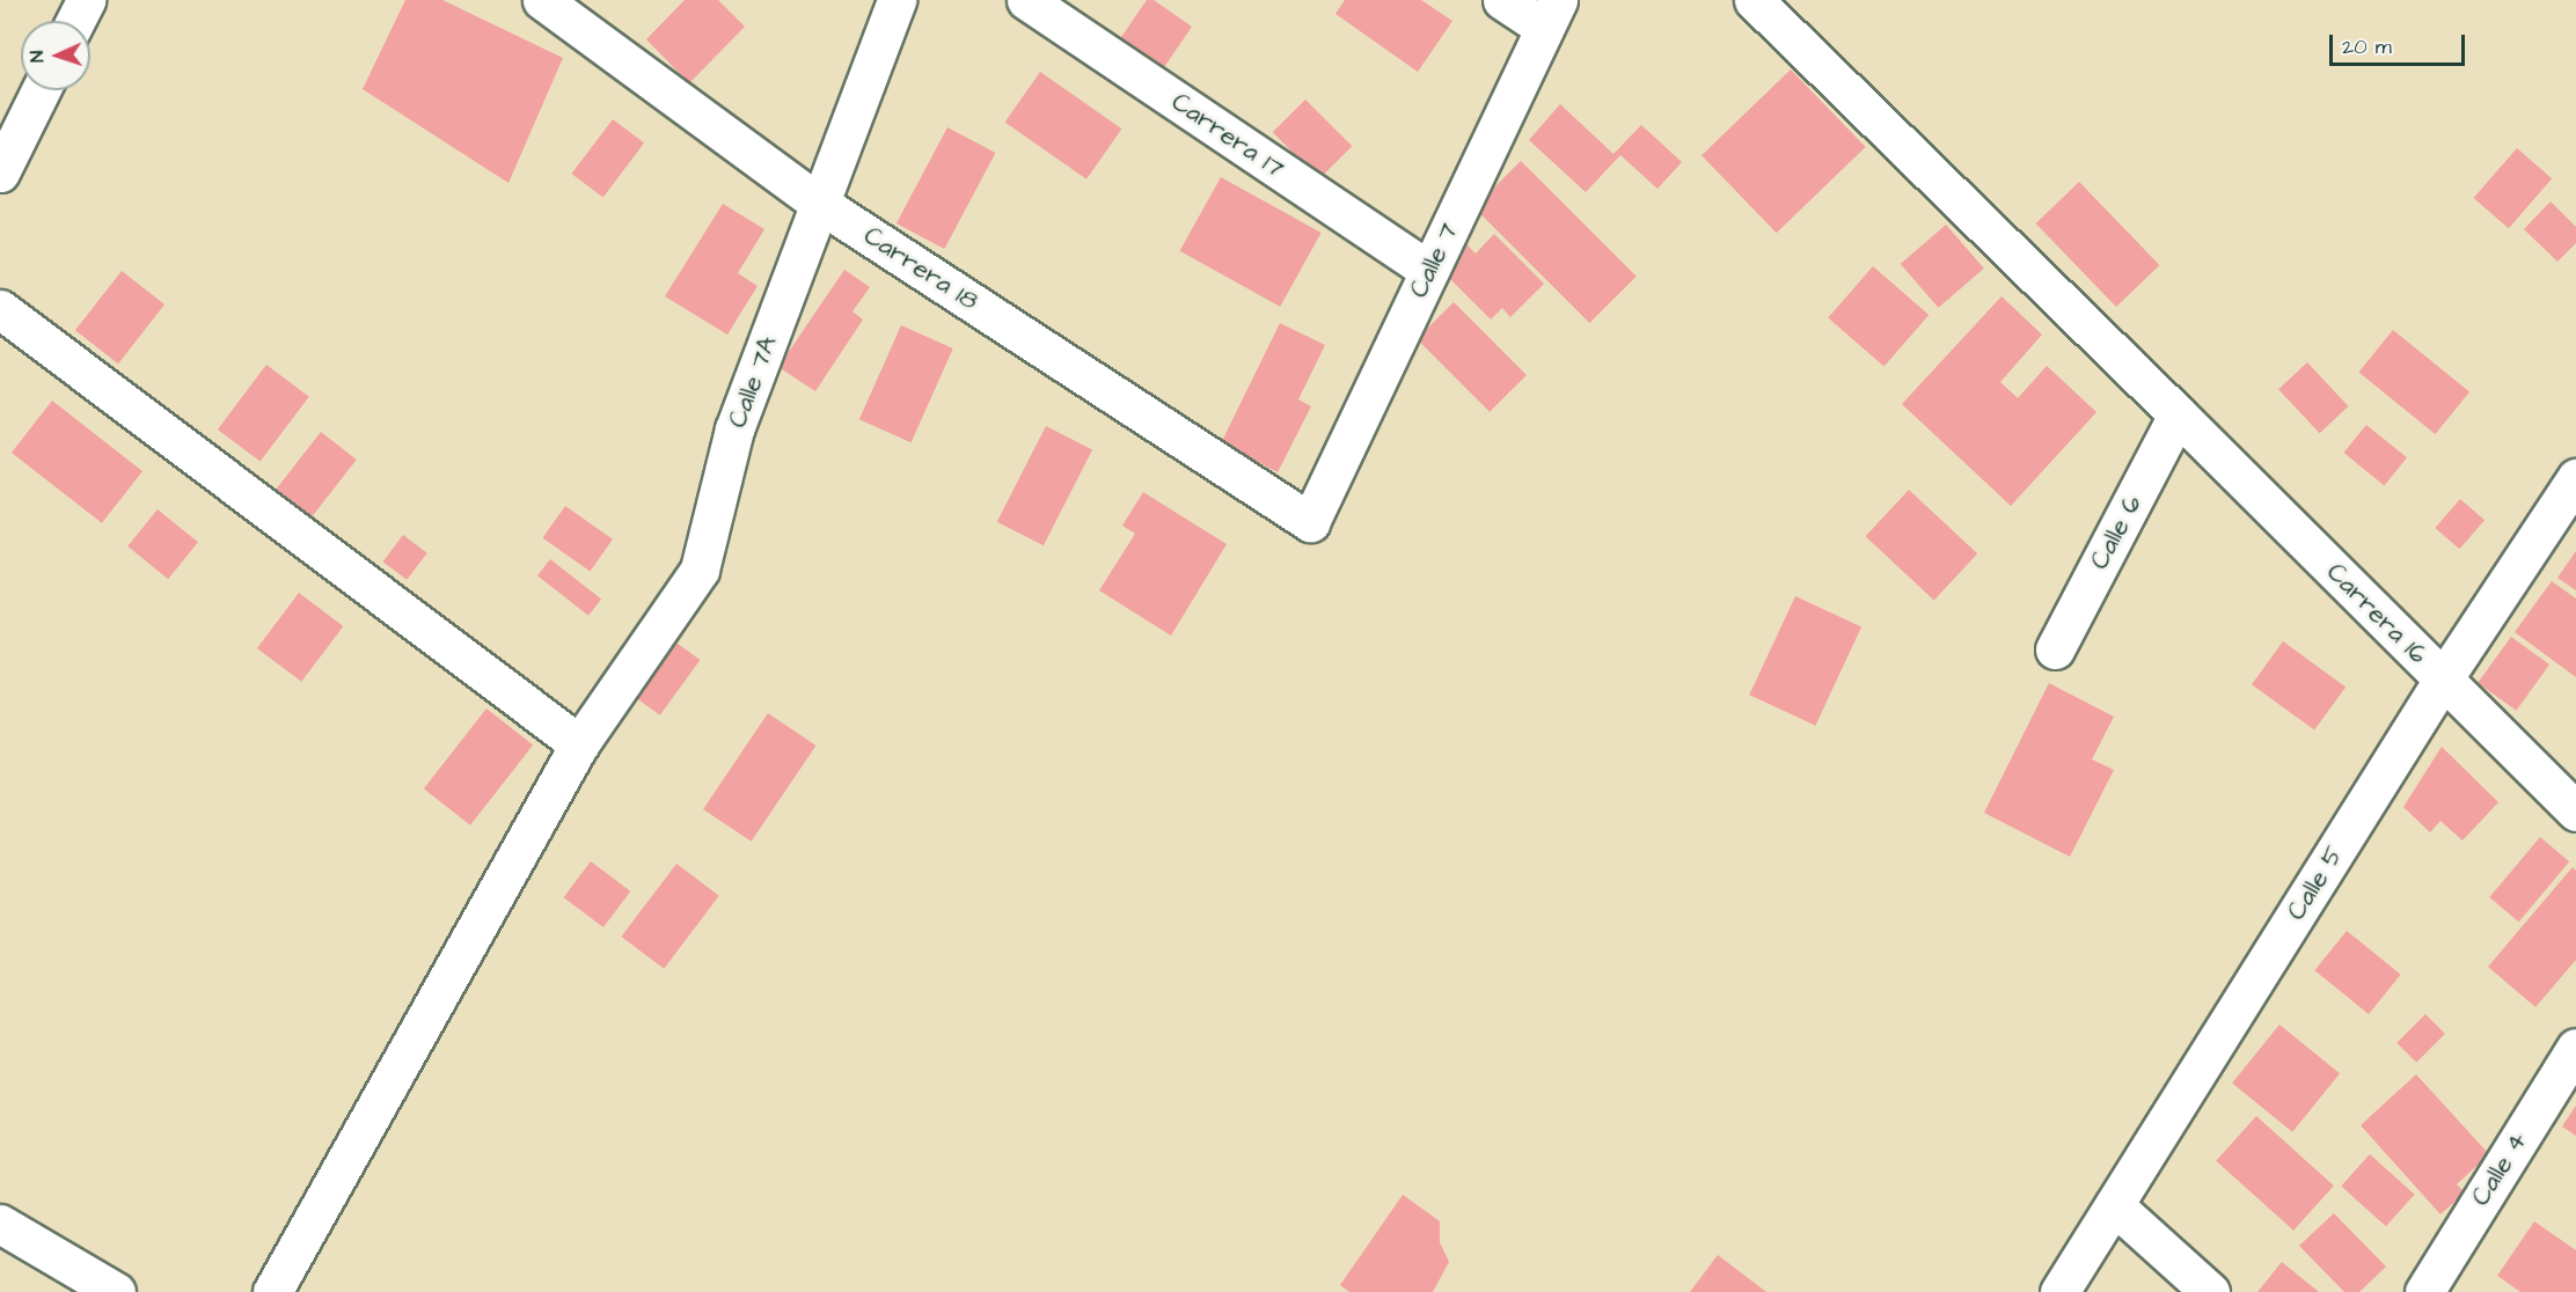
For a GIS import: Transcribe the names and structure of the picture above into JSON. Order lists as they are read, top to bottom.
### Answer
{
  "streets": {
    "street": [
      "Carrera 17",
      "Calle 7",
      "Carrera 18",
      "Calle 7A",
      "Calle 6",
      "Carrera 16",
      "Calle 5",
      "Calle 4"
    ]
  },
  "crossings": [
    ["Carrera 17", "Calle 7"],
    ["Calle 7", "Carrera 18"],
    ["Carrera 18", "Calle 7A"],
    ["Calle 6", "Carrera 16"],
    ["Carrera 16", "Calle 5"]
  ],
  "scale_bar": "20 m",
  "north": "left"
}
